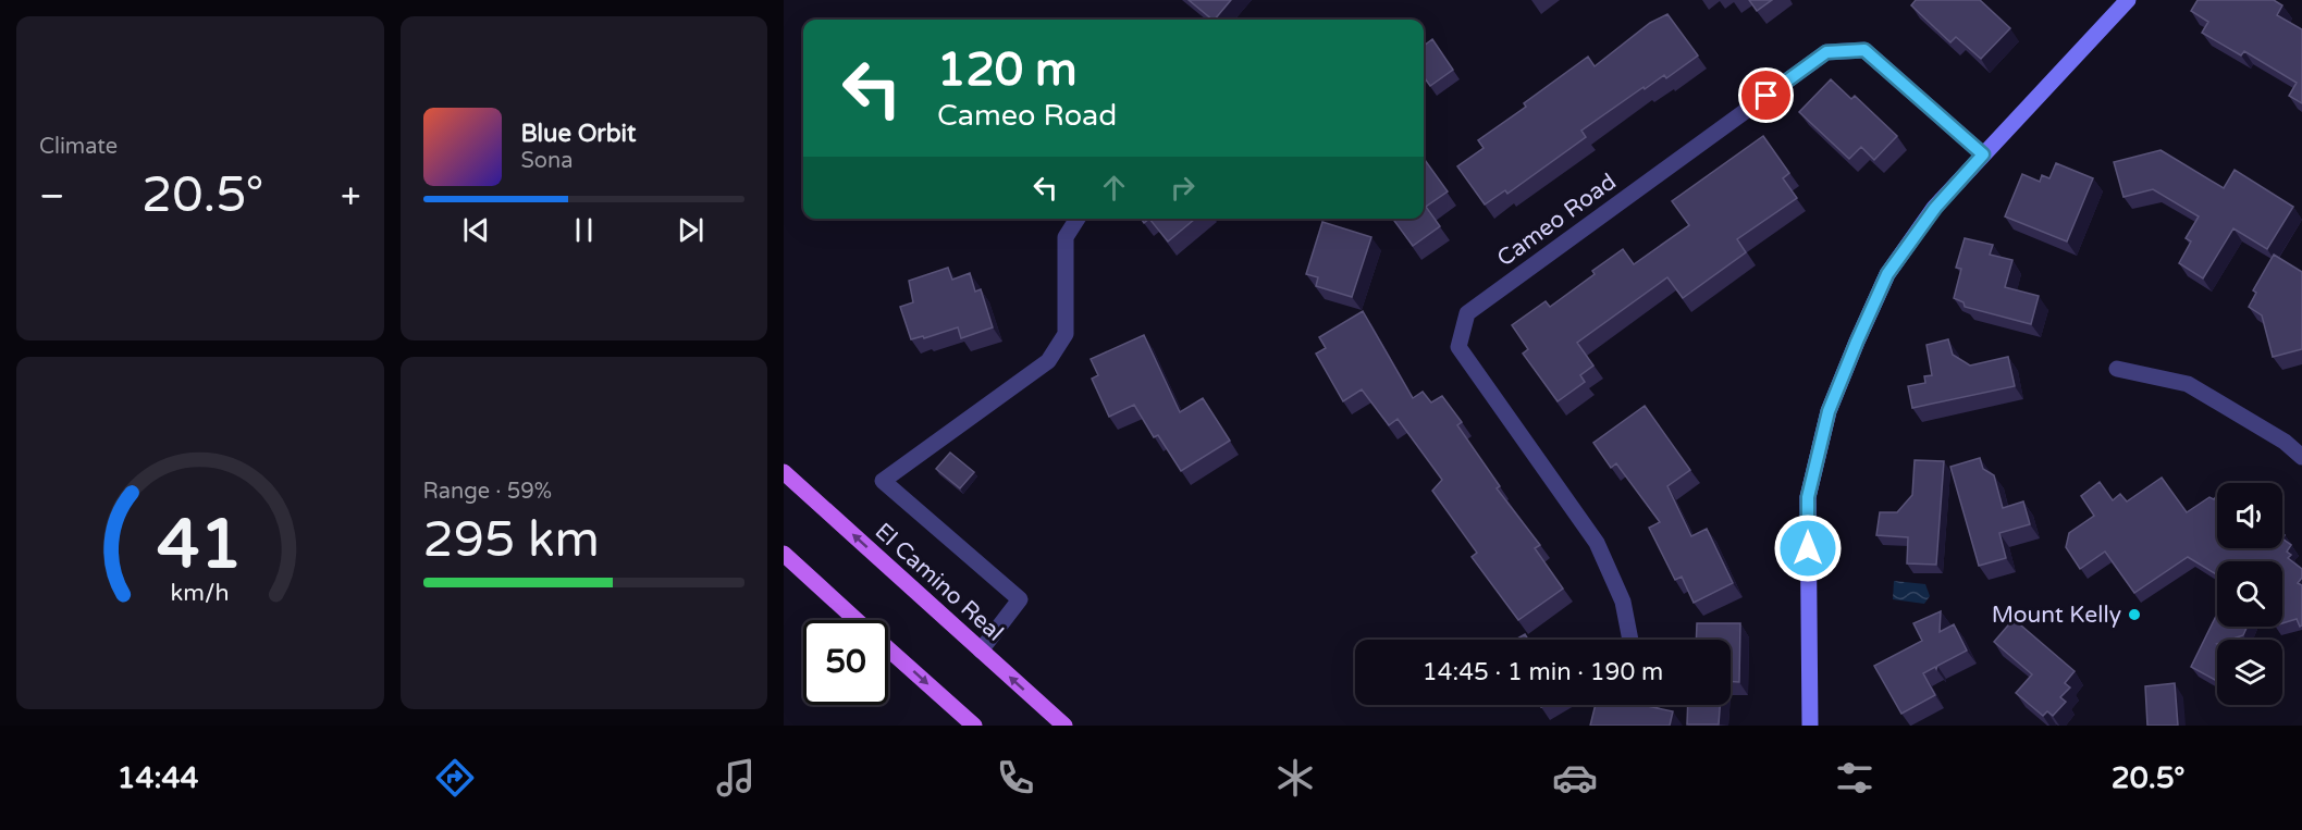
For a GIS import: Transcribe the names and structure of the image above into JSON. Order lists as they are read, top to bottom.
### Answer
{
  "streets": {
    "main road": ["El Camino Real"],
    "street": ["Cameo Road"]
  },
  "places": ["Mount Kelly"],
  "page": {
    "tile": [
      "Climate",
      ["Range · 59%", "295 km"]
    ],
    "turn": ["120 m", "Cameo Road"],
    "song": ["Blue Orbit", "Sona"],
    "heat": ["−", "20.5°", "+"],
    "limit": "50",
    "trip": "14:45 · 1 min · 190 m",
    "tabs": ["14:44", "20.5°"],
    "gauge": ["41", "km/h"]
  }
}
